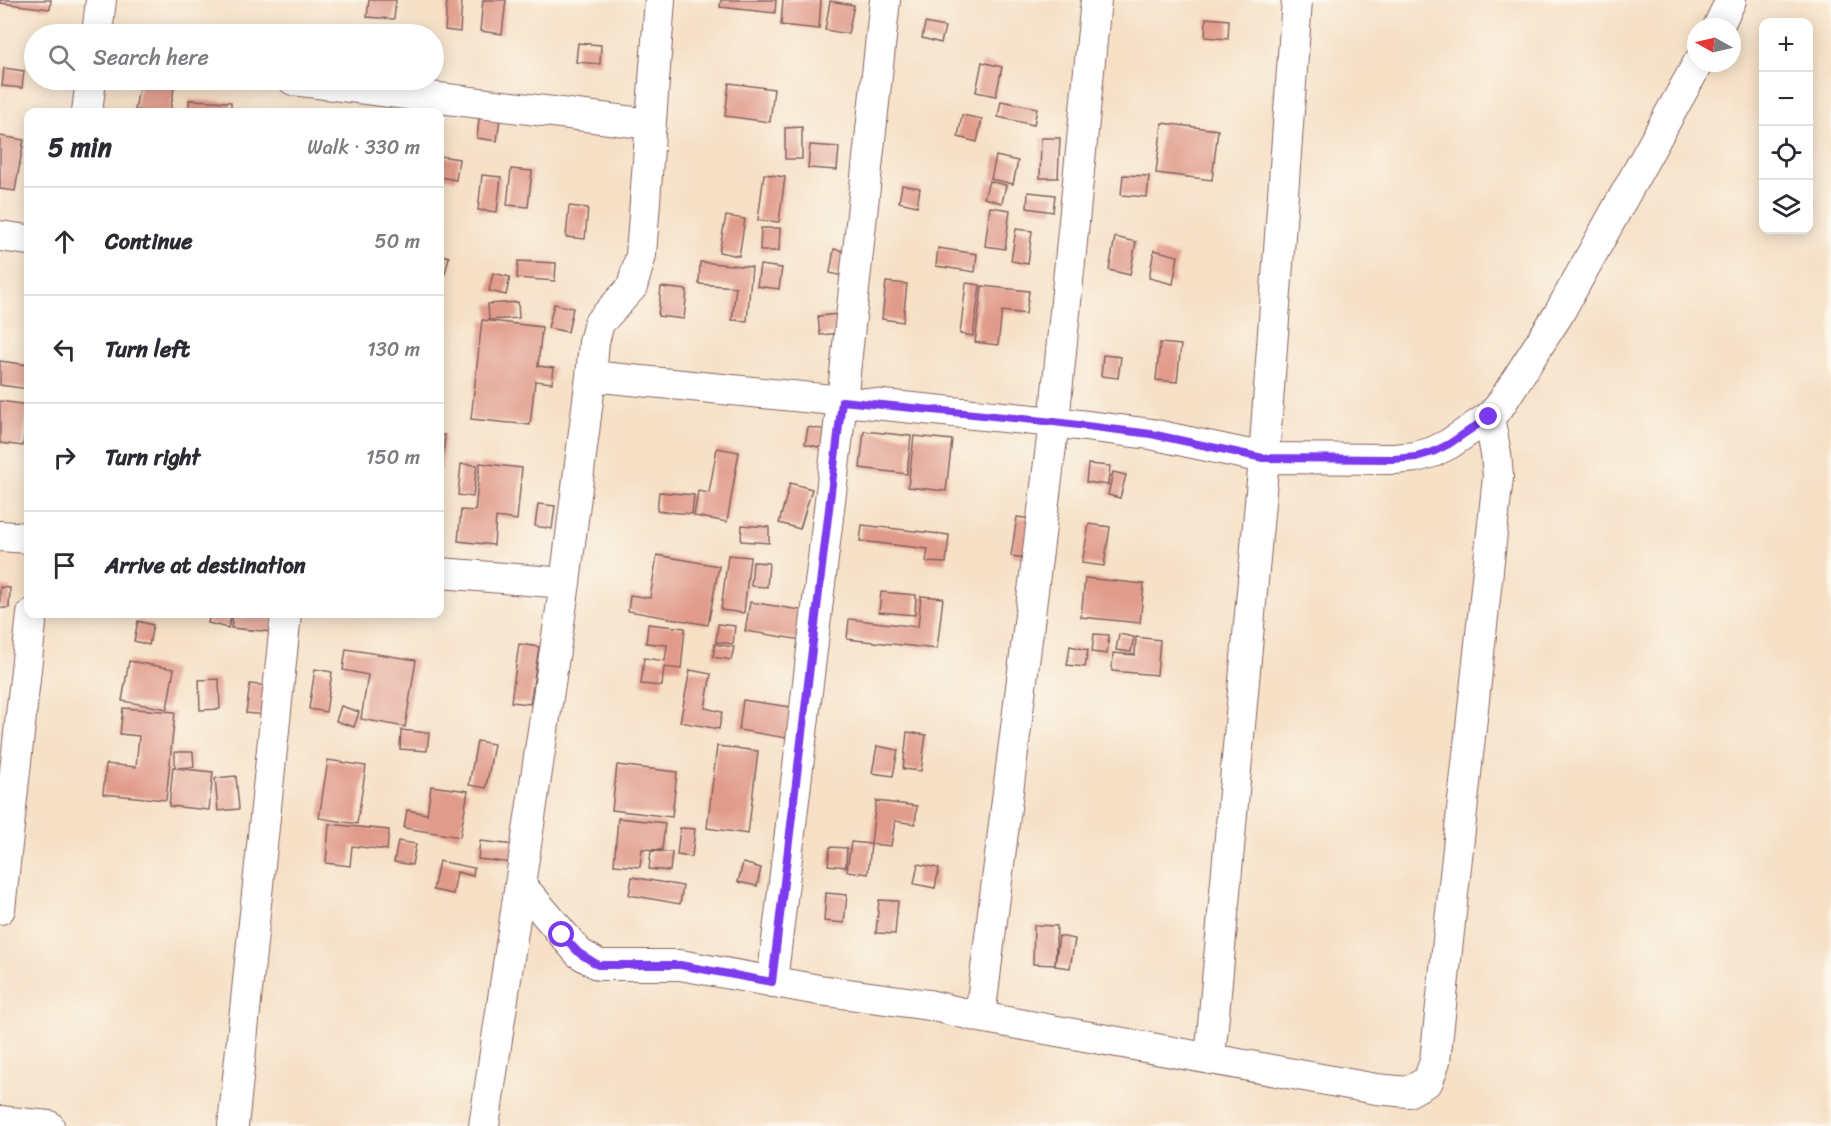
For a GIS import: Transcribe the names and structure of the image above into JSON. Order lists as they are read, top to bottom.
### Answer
{
  "north": "left",
  "page": {
    "map_buttons": ["+", "−"],
    "search": "Search here",
    "heading": ["5 min", "Walk · 330 m"],
    "list": [
      ["Continue", "50 m"],
      ["Turn left", "130 m"],
      ["Turn right", "150 m"],
      "Arrive at destination"
    ]
  }
}
